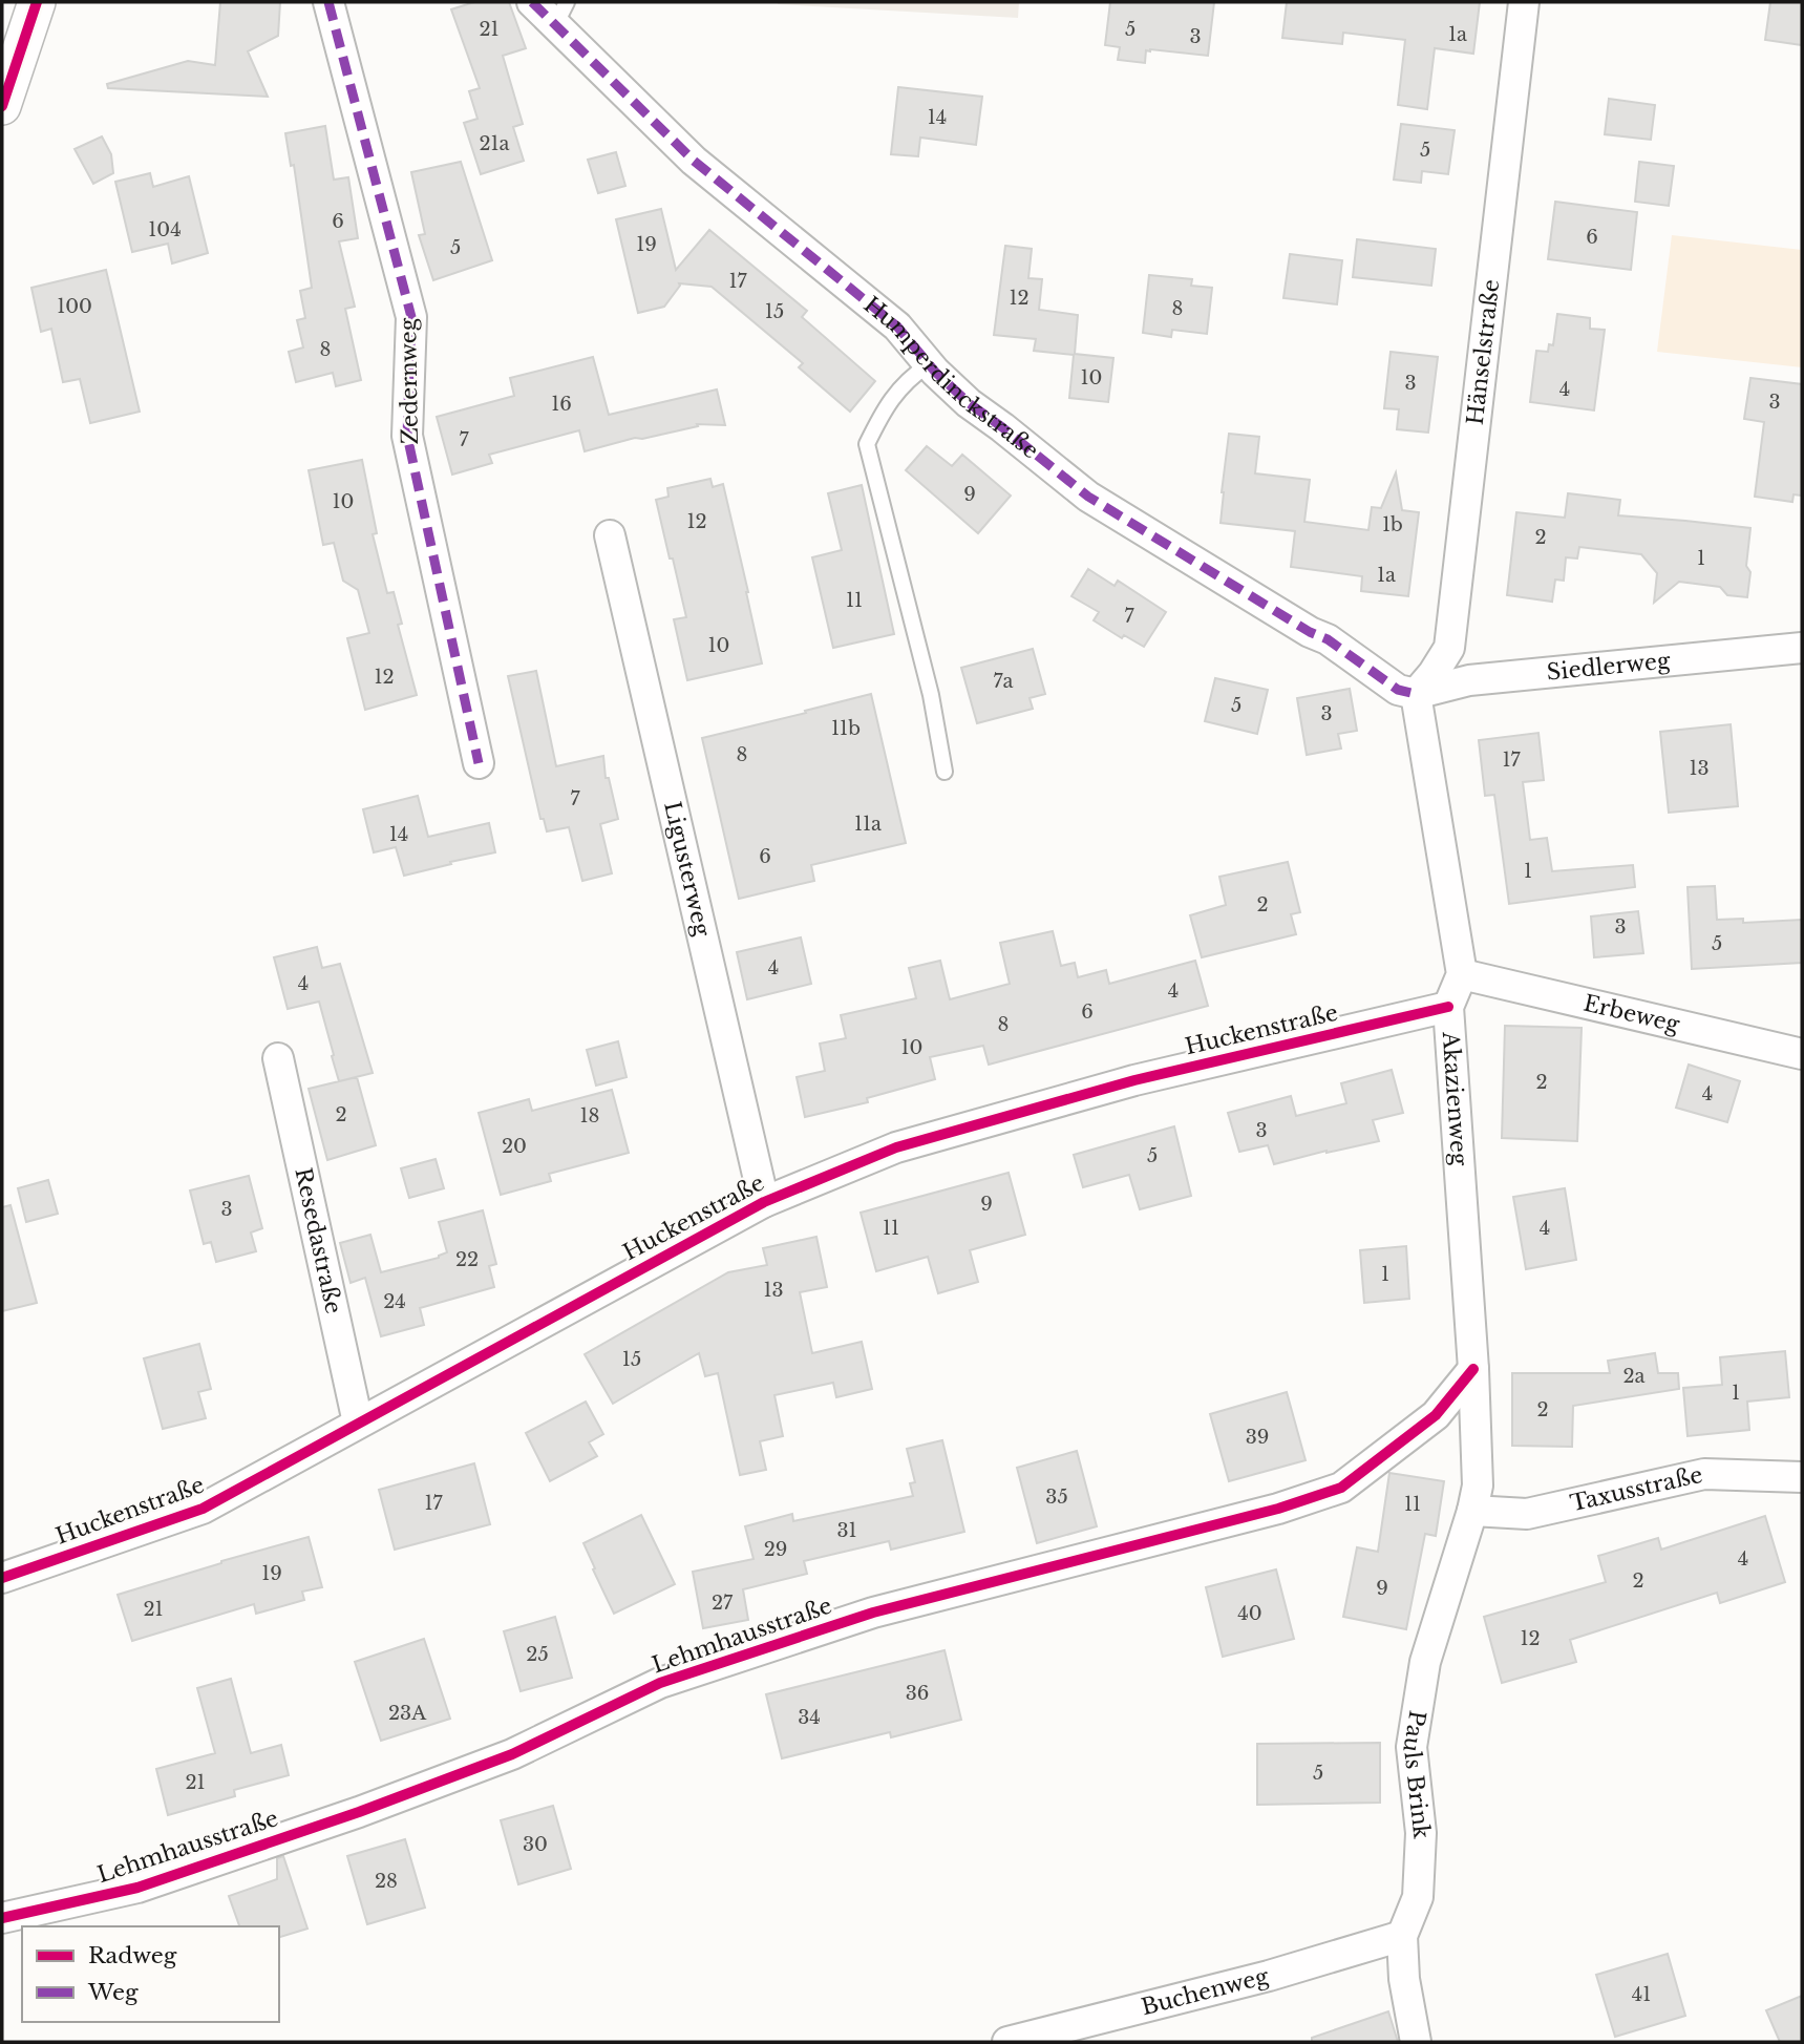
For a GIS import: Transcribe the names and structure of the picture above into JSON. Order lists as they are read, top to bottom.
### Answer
{
  "streets": {
    "street": [
      "Hänselstraße",
      "Humperdinckstraße",
      "Zedernweg",
      "Siedlerweg",
      "Ligusterweg",
      "Erbeweg",
      "Huckenstraße",
      "Akazienweg",
      "Resedastraße",
      "Taxusstraße",
      "Lehmhausstraße",
      "Pauls Brink",
      "Buchenweg"
    ]
  },
  "crossings": [
    ["Hänselstraße", "Humperdinckstraße"],
    ["Hänselstraße", "Siedlerweg"],
    ["Humperdinckstraße", "Siedlerweg"],
    ["Ligusterweg", "Huckenstraße"],
    ["Erbeweg", "Akazienweg"],
    ["Huckenstraße", "Akazienweg"],
    ["Huckenstraße", "Resedastraße"],
    ["Akazienweg", "Taxusstraße"],
    ["Akazienweg", "Lehmhausstraße"],
    ["Akazienweg", "Pauls Brink"],
    ["Taxusstraße", "Pauls Brink"],
    ["Pauls Brink", "Buchenweg"]
  ],
  "house_numbers": [
    "21",
    "5",
    "1a",
    "3",
    "14",
    "21a",
    "5",
    "6",
    "104",
    "6",
    "19",
    "5",
    "17",
    "12",
    "100",
    "8",
    "15",
    "8",
    "10",
    "3",
    "4",
    "3",
    "16",
    "7",
    "9",
    "10",
    "12",
    "1b",
    "2",
    "1",
    "1a",
    "11",
    "7",
    "10",
    "12",
    "7a",
    "5",
    "3",
    "11b",
    "8",
    "17",
    "13",
    "7",
    "11a",
    "14",
    "6",
    "1",
    "2",
    "3",
    "5",
    "4",
    "4",
    "4",
    "6",
    "8",
    "10",
    "2",
    "4",
    "2",
    "18",
    "3",
    "20",
    "5",
    "9",
    "3",
    "11",
    "4",
    "22",
    "1",
    "13",
    "24",
    "15",
    "2a",
    "1",
    "2",
    "39",
    "35",
    "17",
    "11",
    "31",
    "29",
    "4",
    "19",
    "2",
    "9",
    "27",
    "21",
    "40",
    "12",
    "25",
    "36",
    "23A",
    "34",
    "5",
    "21",
    "30",
    "28",
    "41"
  ],
  "legend": ["Radweg", "Weg"]
}
